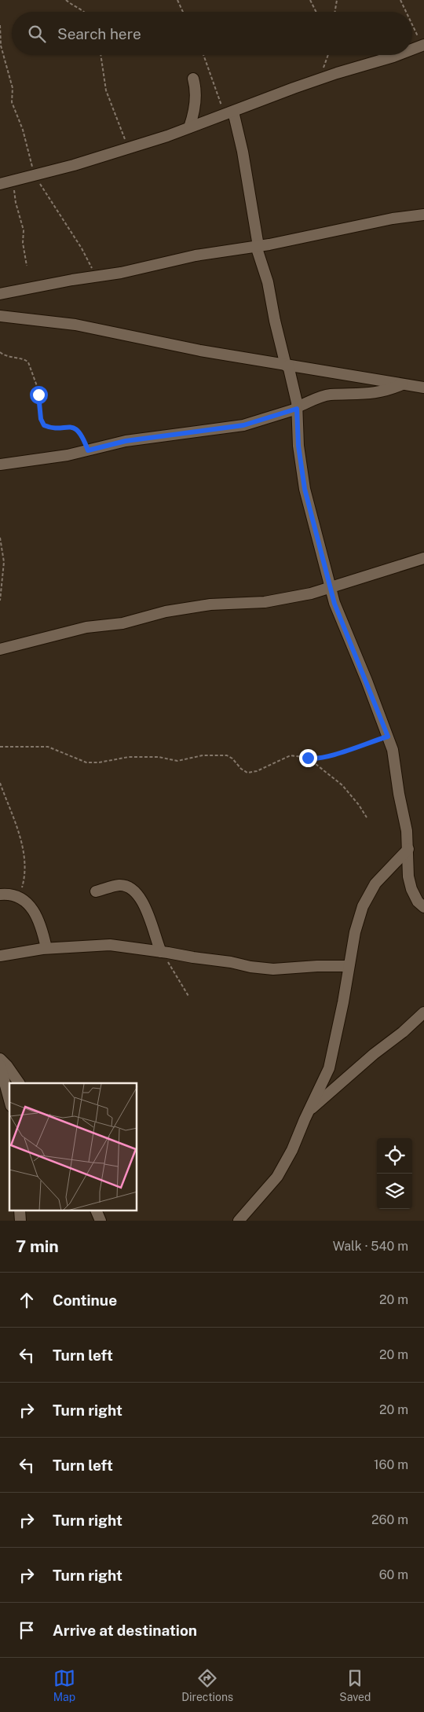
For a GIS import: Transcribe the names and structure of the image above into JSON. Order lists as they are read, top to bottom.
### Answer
{
  "page": {
    "search": "Search here",
    "heading": ["7 min", "Walk · 540 m"],
    "list": [
      ["Continue", "20 m"],
      ["Turn left", "20 m"],
      ["Turn right", "20 m"],
      ["Turn left", "160 m"],
      ["Turn right", "260 m"],
      ["Turn right", "60 m"],
      "Arrive at destination"
    ],
    "nav": ["Map", "Directions", "Saved"]
  }
}
